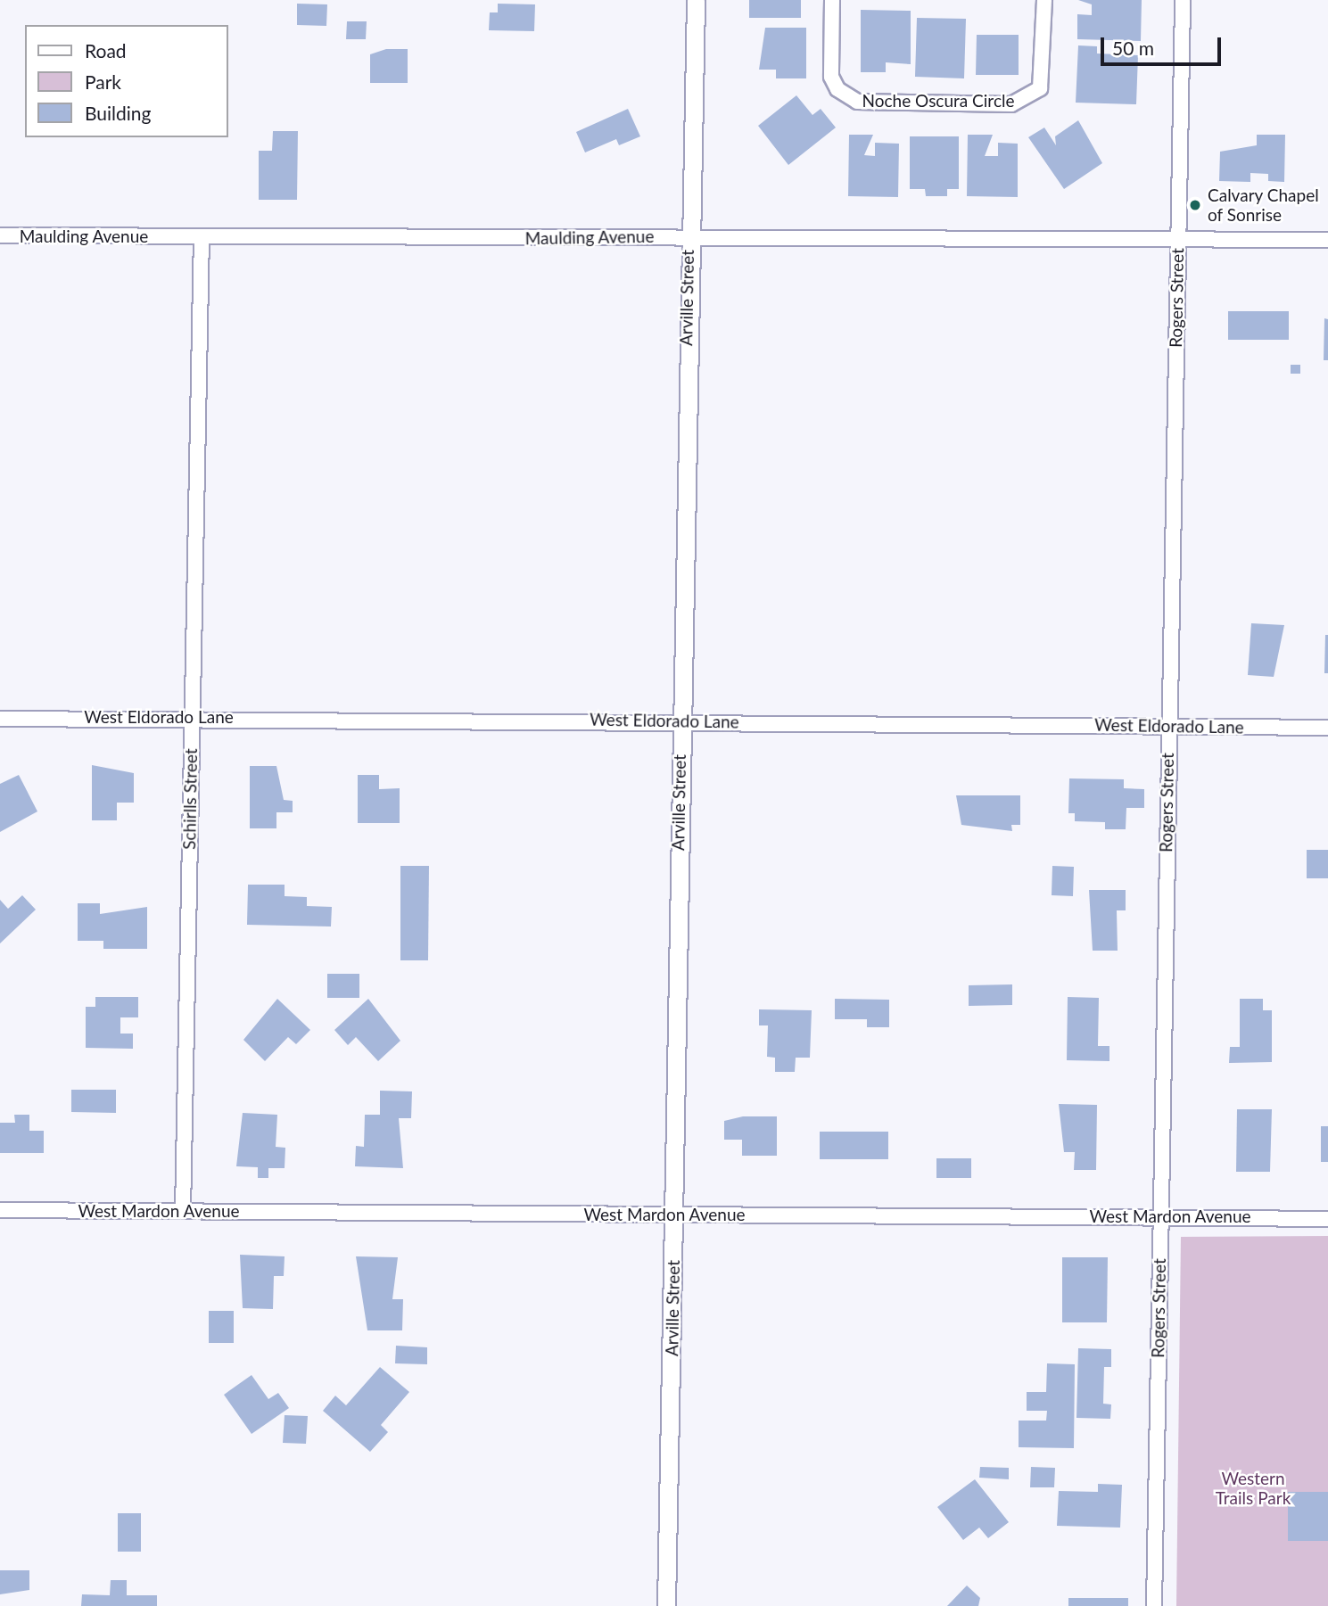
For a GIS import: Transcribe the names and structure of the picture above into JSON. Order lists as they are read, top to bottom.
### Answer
{
  "streets": {
    "street": [
      "Noche Oscura Circle",
      "Maulding Avenue",
      "Arville Street",
      "Rogers Street",
      "West Eldorado Lane",
      "Schirlls Street",
      "West Mardon Avenue"
    ]
  },
  "crossings": [
    ["Maulding Avenue", "Arville Street"],
    ["Maulding Avenue", "Rogers Street"],
    ["Maulding Avenue", "Schirlls Street"],
    ["Arville Street", "West Eldorado Lane"],
    ["Arville Street", "West Mardon Avenue"],
    ["Rogers Street", "West Eldorado Lane"],
    ["Rogers Street", "West Mardon Avenue"],
    ["West Eldorado Lane", "Schirlls Street"],
    ["Schirlls Street", "West Mardon Avenue"]
  ],
  "parks": ["Western Trails Park"],
  "places": ["Calvary Chapel of Sonrise"],
  "legend": ["Road", "Park", "Building"],
  "scale_bar": "50 m"
}
